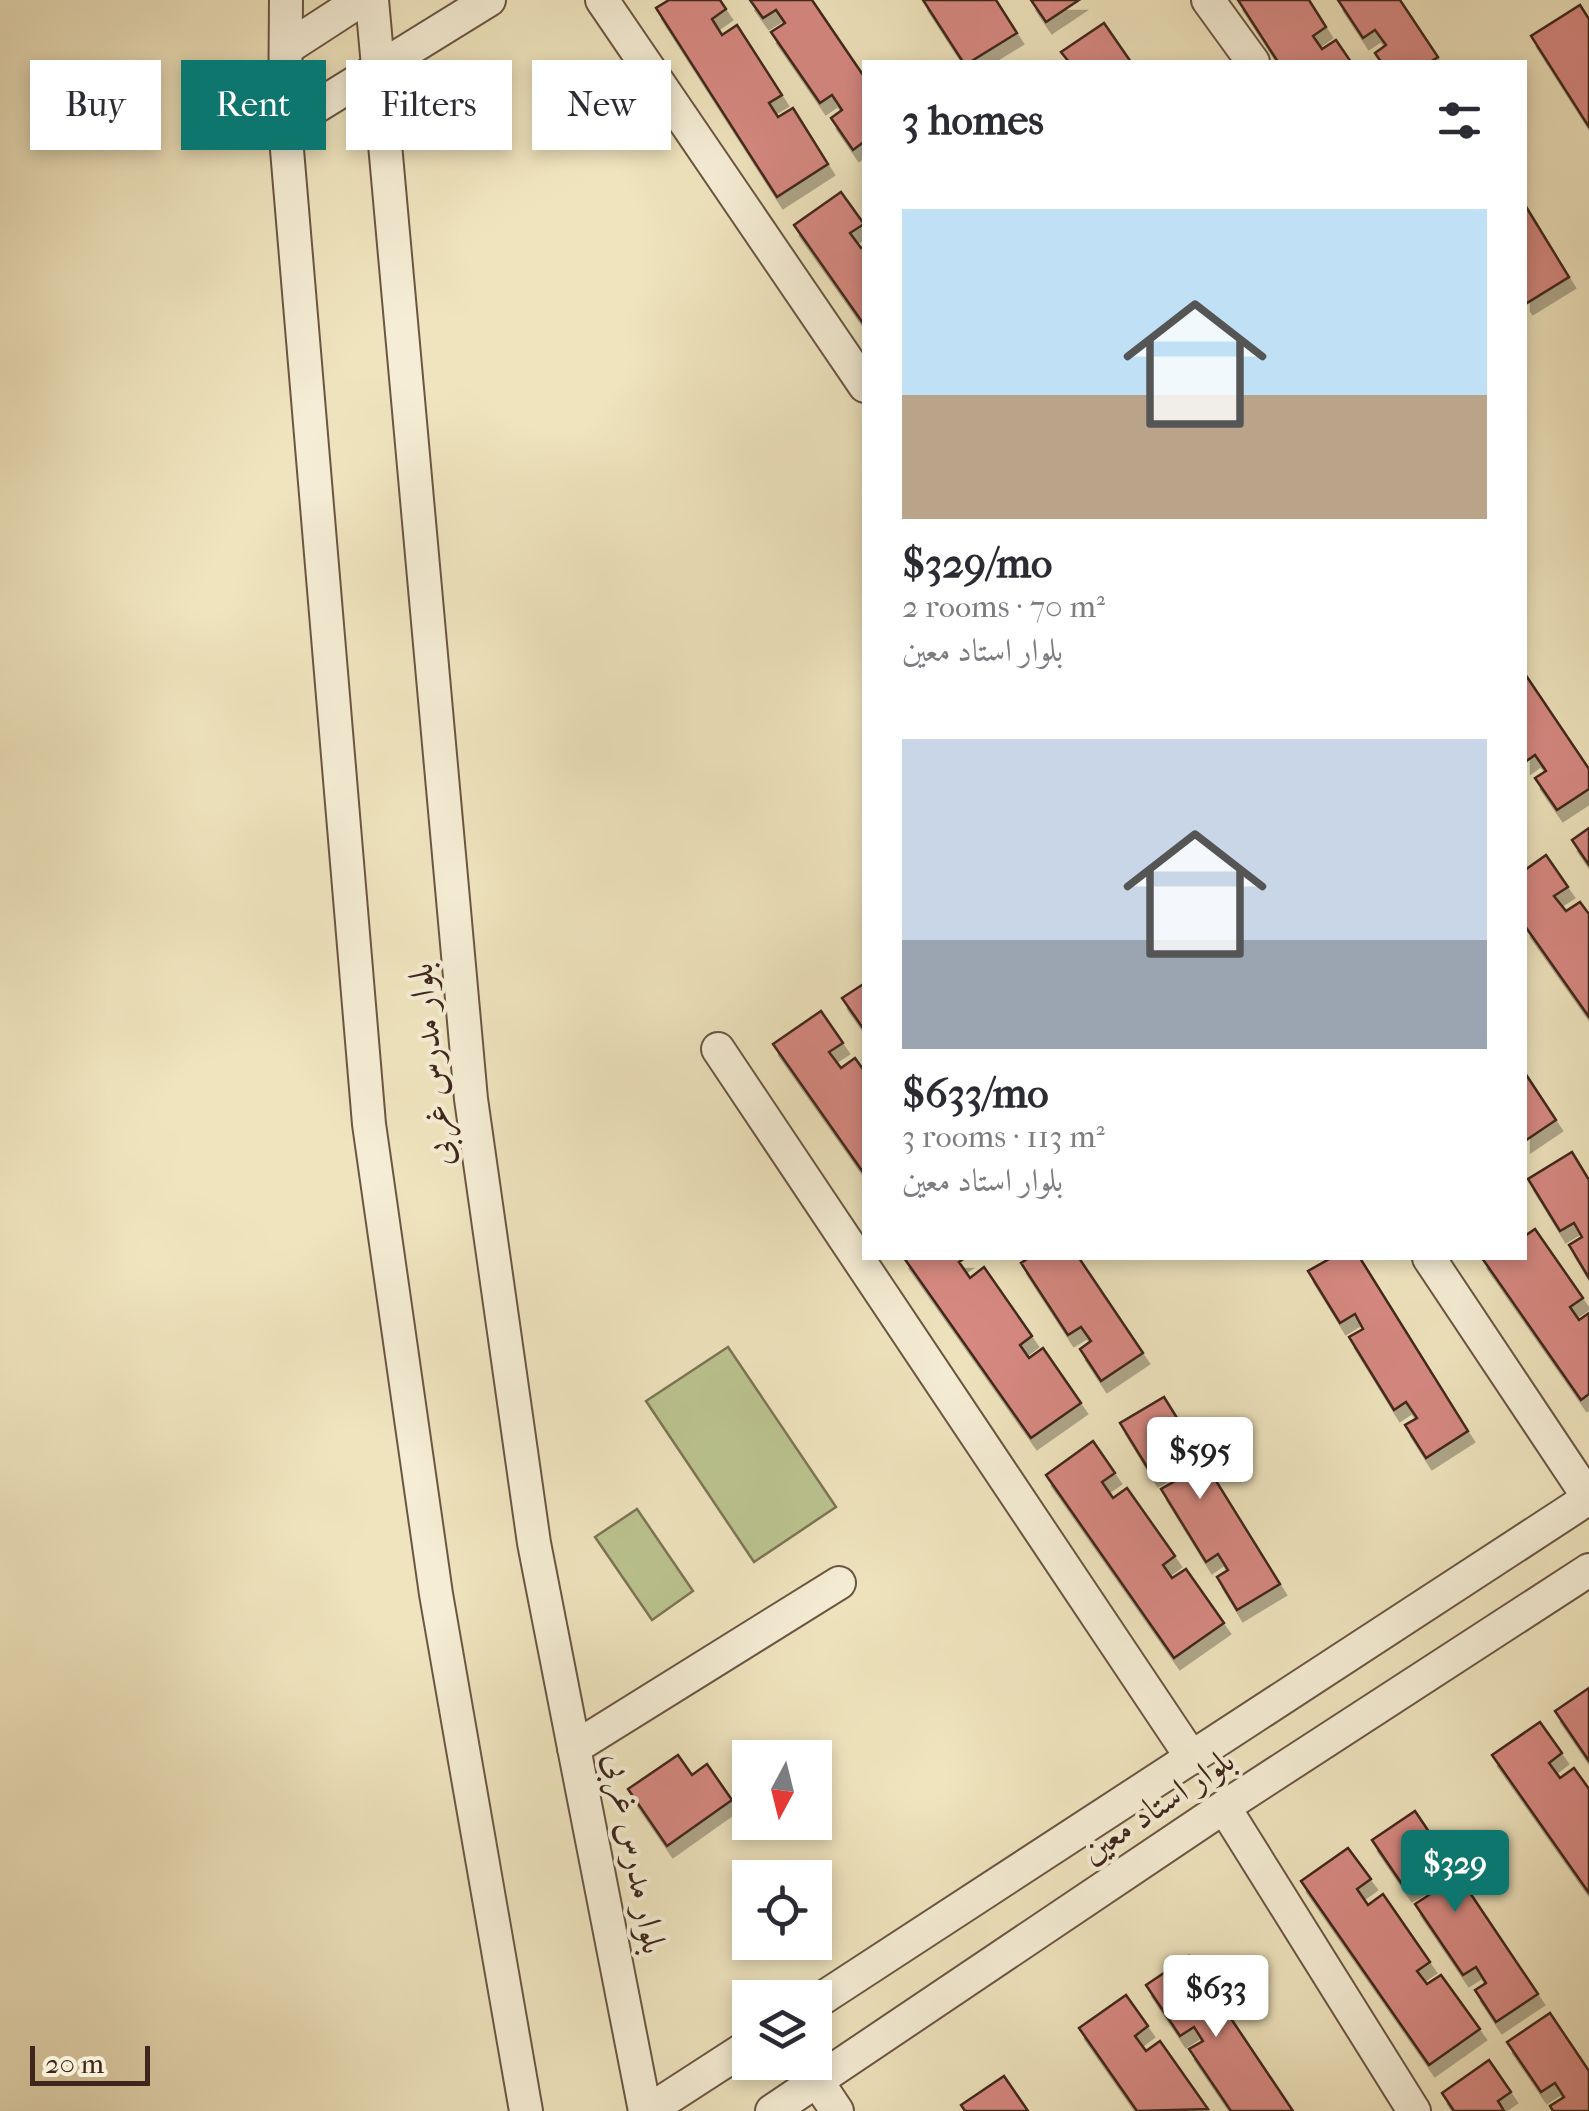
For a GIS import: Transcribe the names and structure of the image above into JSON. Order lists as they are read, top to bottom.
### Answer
{
  "streets": {
    "street": ["بلوار مدرس غربی", "بلوار استاد معین"]
  },
  "scale_bar": "20 m",
  "north": "bottom",
  "page": {
    "chip": [
      "Buy",
      "Rent",
      "Filters",
      "New"
    ],
    "heading": "3 homes",
    "list": [
      {
        "name": "$329/mo",
        "note": "2 rooms · 70 m² · بلوار استاد معین"
      },
      {
        "name": "$633/mo",
        "note": "3 rooms · 113 m² · بلوار استاد معین"
      }
    ],
    "price": ["$595", "$329", "$633"],
    "scale": "20 m"
  }
}
